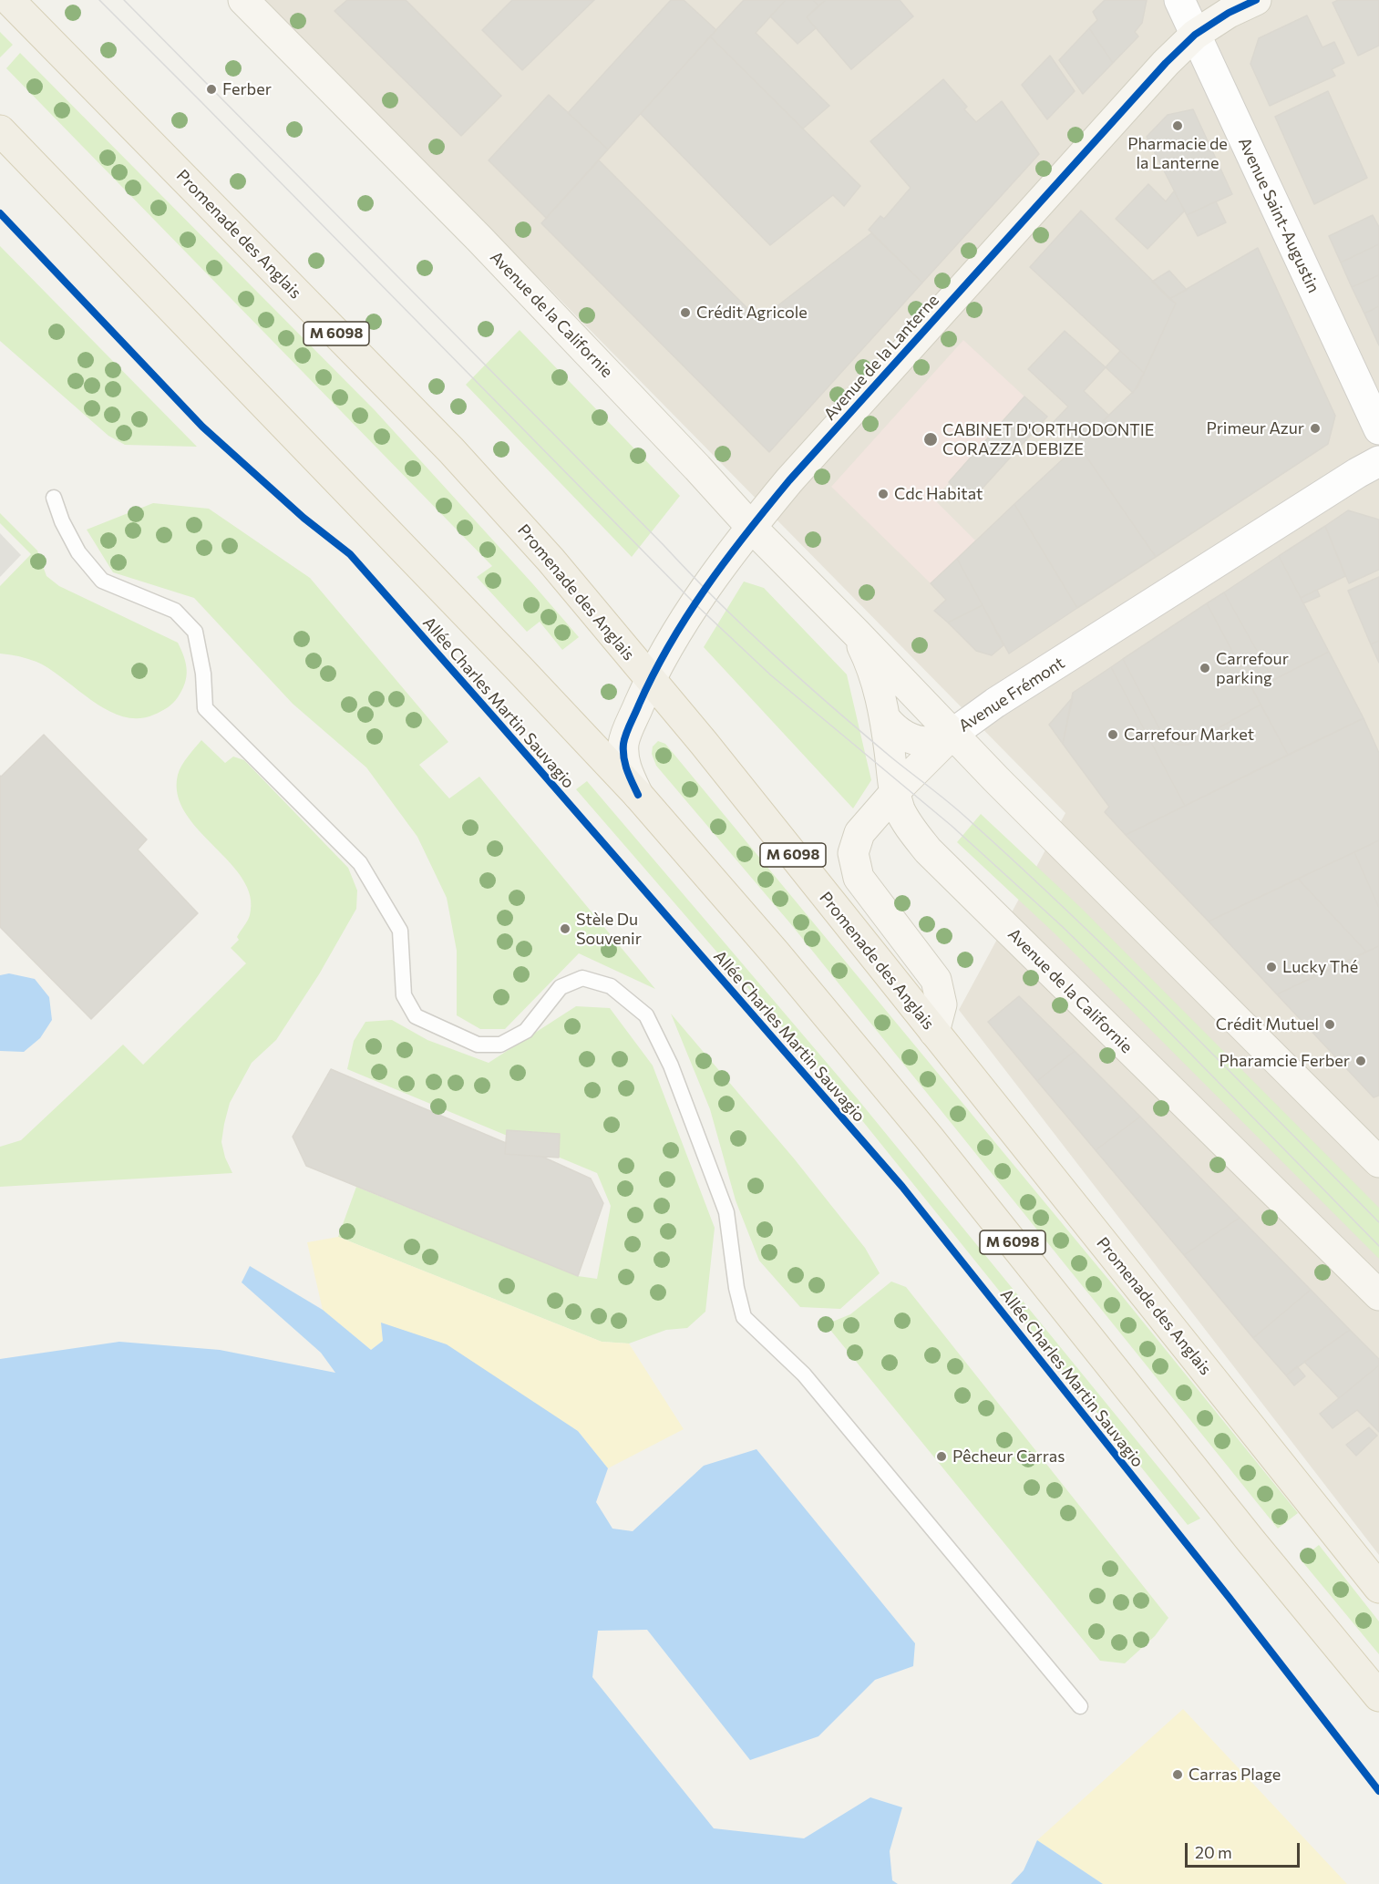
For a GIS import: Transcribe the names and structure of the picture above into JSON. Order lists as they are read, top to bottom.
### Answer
{
  "streets": {
    "main road": [
      "Promenade des Anglais",
      "Avenue de la Californie",
      "M 6098",
      "Avenue de la Lanterne",
      "Avenue Frémont"
    ],
    "street": ["Avenue Saint-Augustin"],
    "cycle path": ["Allée Charles Martin Sauvagio"]
  },
  "crossings": [
    ["Avenue Saint-Augustin", "Avenue de la Lanterne"],
    ["Promenade des Anglais", "Avenue de la Lanterne"],
    ["Promenade des Anglais", "Avenue Frémont"],
    ["Avenue de la Californie", "Avenue de la Lanterne"],
    ["Avenue de la Californie", "Avenue Frémont"],
    ["M 6098", "Avenue de la Lanterne"]
  ],
  "places": [
    "Ferber",
    "Pharmacie de la Lanterne",
    "Crédit Agricole",
    "Primeur Azur",
    "CABINET D'ORTHODONTIE CORAZZA DEBIZE",
    "Cdc Habitat",
    "Carrefour parking",
    "Carrefour Market",
    "Stèle Du Souvenir",
    "Lucky Thé",
    "Crédit Mutuel",
    "Pharamcie Ferber",
    "Pêcheur Carras",
    "Carras Plage"
  ],
  "scale_bar": "20 m"
}
